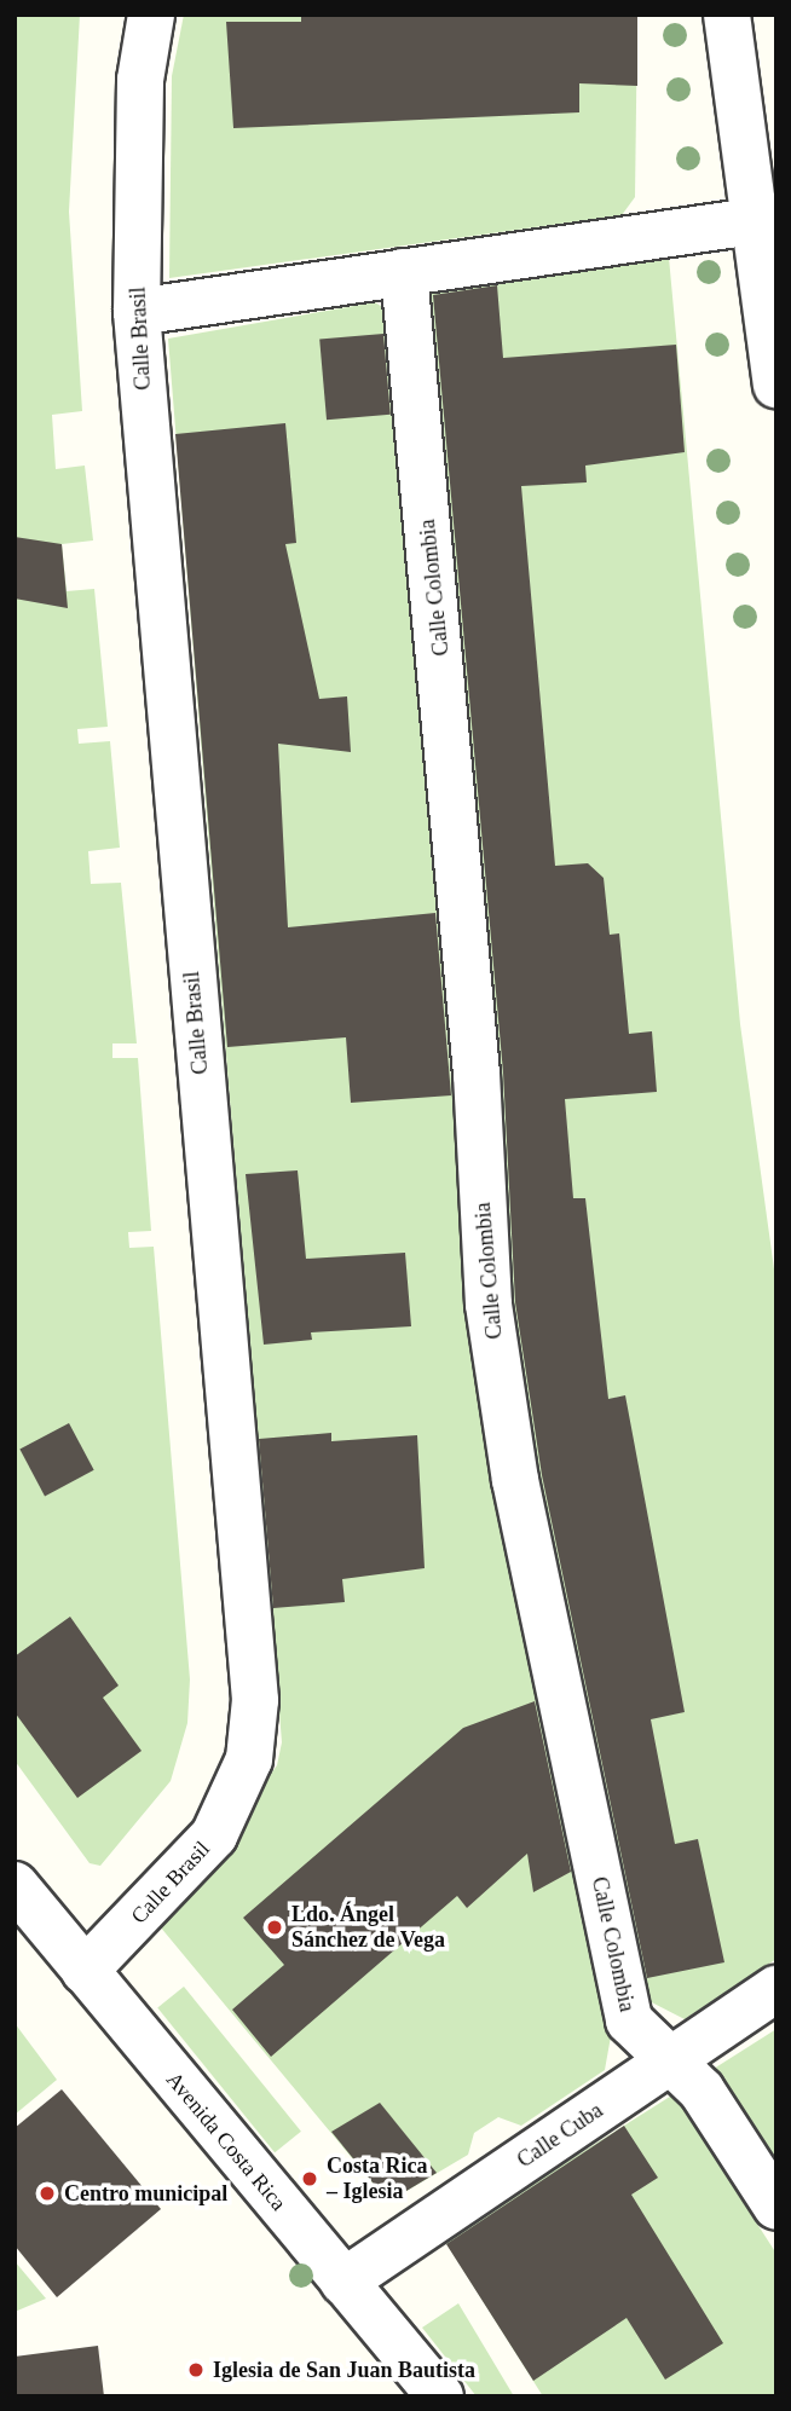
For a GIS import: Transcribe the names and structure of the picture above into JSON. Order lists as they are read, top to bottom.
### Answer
{
  "streets": {
    "street": [
      "Calle Brasil",
      "Calle Colombia",
      "Calle Cuba",
      "Avenida Costa Rica"
    ]
  },
  "crossings": [
    ["Calle Brasil", "Avenida Costa Rica"],
    ["Calle Colombia", "Calle Cuba"],
    ["Calle Cuba", "Avenida Costa Rica"]
  ],
  "places": [
    "Ldo. Ángel Sánchez de Vega",
    "Costa Rica – Iglesia",
    "Centro municipal",
    "Iglesia de San Juan Bautista"
  ]
}
